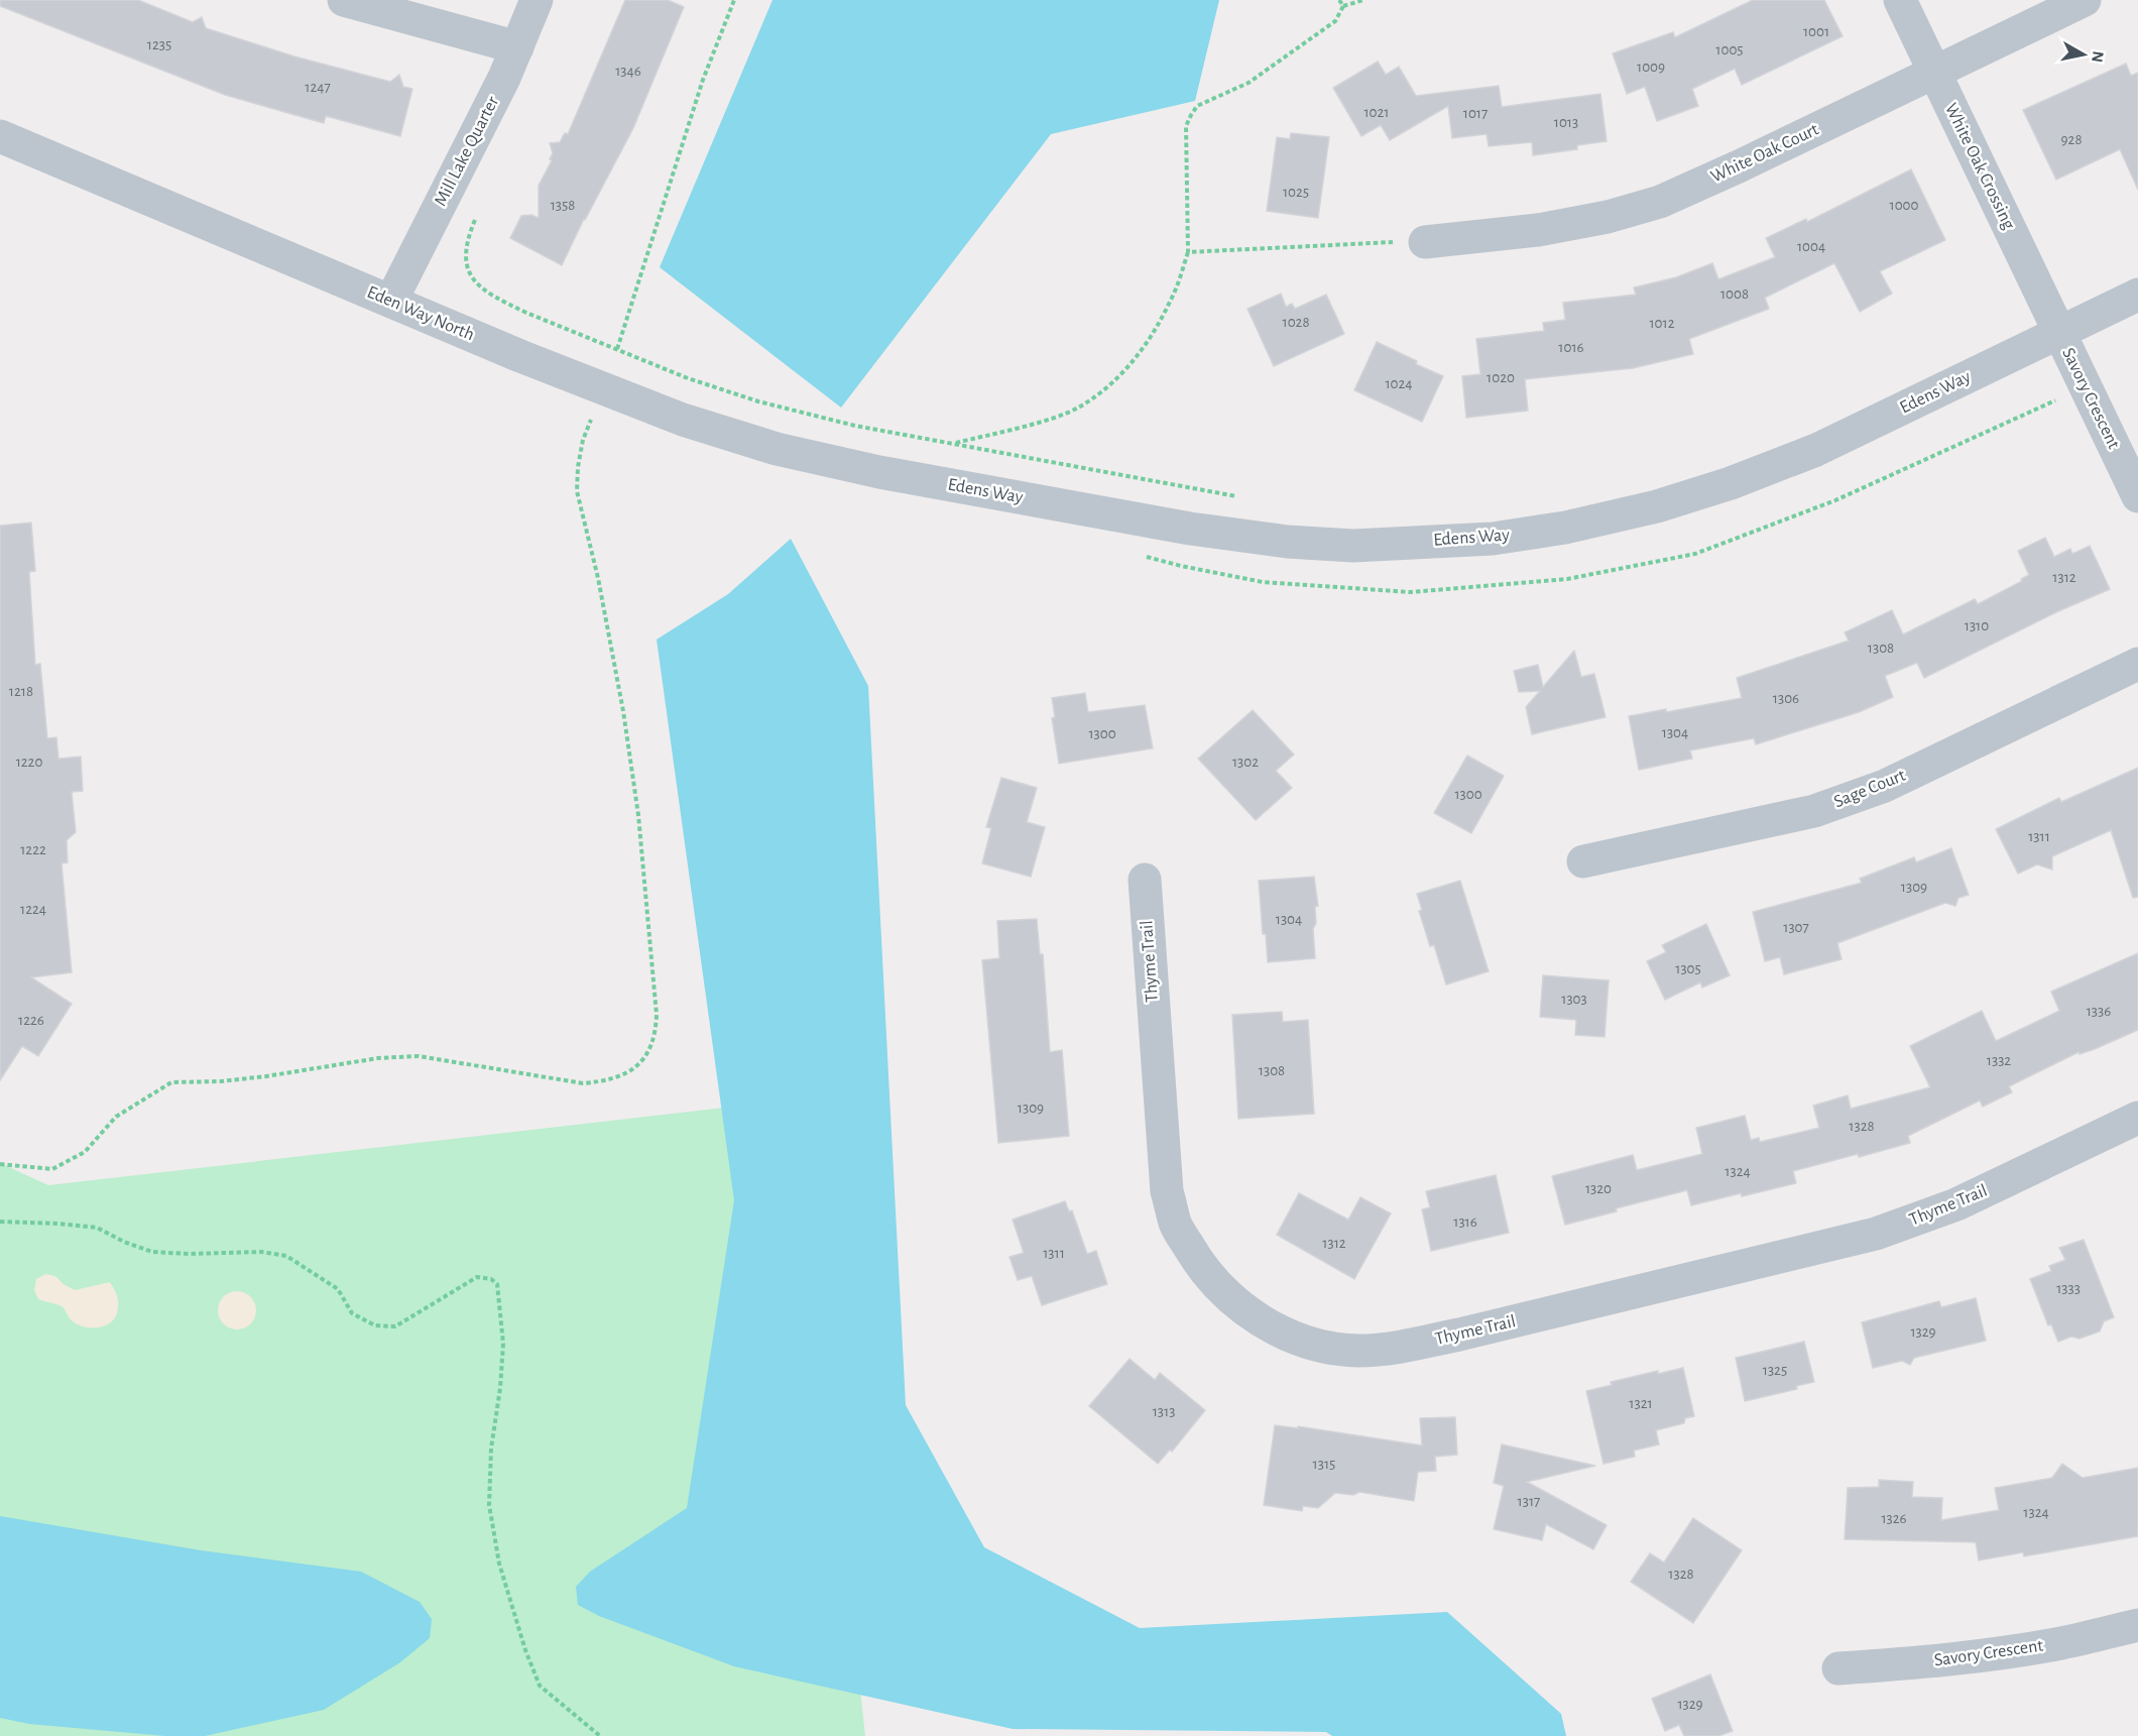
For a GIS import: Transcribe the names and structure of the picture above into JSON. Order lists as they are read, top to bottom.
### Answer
{
  "streets": {
    "street": [
      "Mill Lake Quarter",
      "White Oak Court",
      "White Oak Crossing",
      "Eden Way North",
      "Edens Way",
      "Savory Crescent",
      "Sage Court",
      "Thyme Trail"
    ]
  },
  "crossings": [
    ["Mill Lake Quarter", "Eden Way North"],
    ["White Oak Court", "White Oak Crossing"],
    ["White Oak Crossing", "Edens Way"],
    ["White Oak Crossing", "Savory Crescent"],
    ["Eden Way North", "Edens Way"],
    ["Edens Way", "Savory Crescent"]
  ],
  "house_numbers": [
    "1001",
    "1235",
    "1005",
    "1009",
    "1346",
    "1247",
    "1021",
    "1017",
    "1013",
    "928",
    "1025",
    "1358",
    "1000",
    "1004",
    "1008",
    "1028",
    "1012",
    "1016",
    "1020",
    "1024",
    "1312",
    "1310",
    "1308",
    "1218",
    "1306",
    "1304",
    "1300",
    "1220",
    "1302",
    "1300",
    "1311",
    "1222",
    "1309",
    "1224",
    "1304",
    "1307",
    "1305",
    "1303",
    "1336",
    "1226",
    "1332",
    "1308",
    "1309",
    "1328",
    "1324",
    "1320",
    "1316",
    "1312",
    "1311",
    "1333",
    "1329",
    "1325",
    "1321",
    "1313",
    "1315",
    "1317",
    "1324",
    "1326",
    "1328",
    "1329"
  ],
  "north": "right"
}
